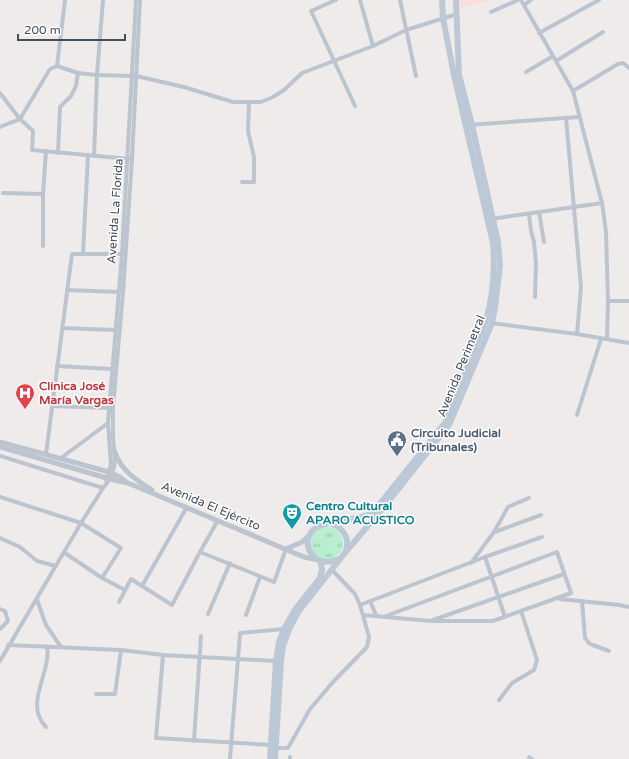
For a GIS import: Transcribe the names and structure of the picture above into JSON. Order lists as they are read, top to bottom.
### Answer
{
  "streets": {
    "main road": ["Avenida Perimetral"],
    "street": ["Avenida La Florida", "Avenida El Ejército"]
  },
  "crossings": [
    ["Avenida La Florida", "Avenida El Ejército"],
    ["Avenida Perimetral", "Avenida El Ejército"]
  ],
  "places": {
    "hospital": ["Clínica José María Vargas"],
    "public building": ["Circuito Judicial (Tribunales)"],
    "theatre": ["Centro Cultural APARO ACUSTICO"]
  },
  "scale_bar": "200 m"
}
